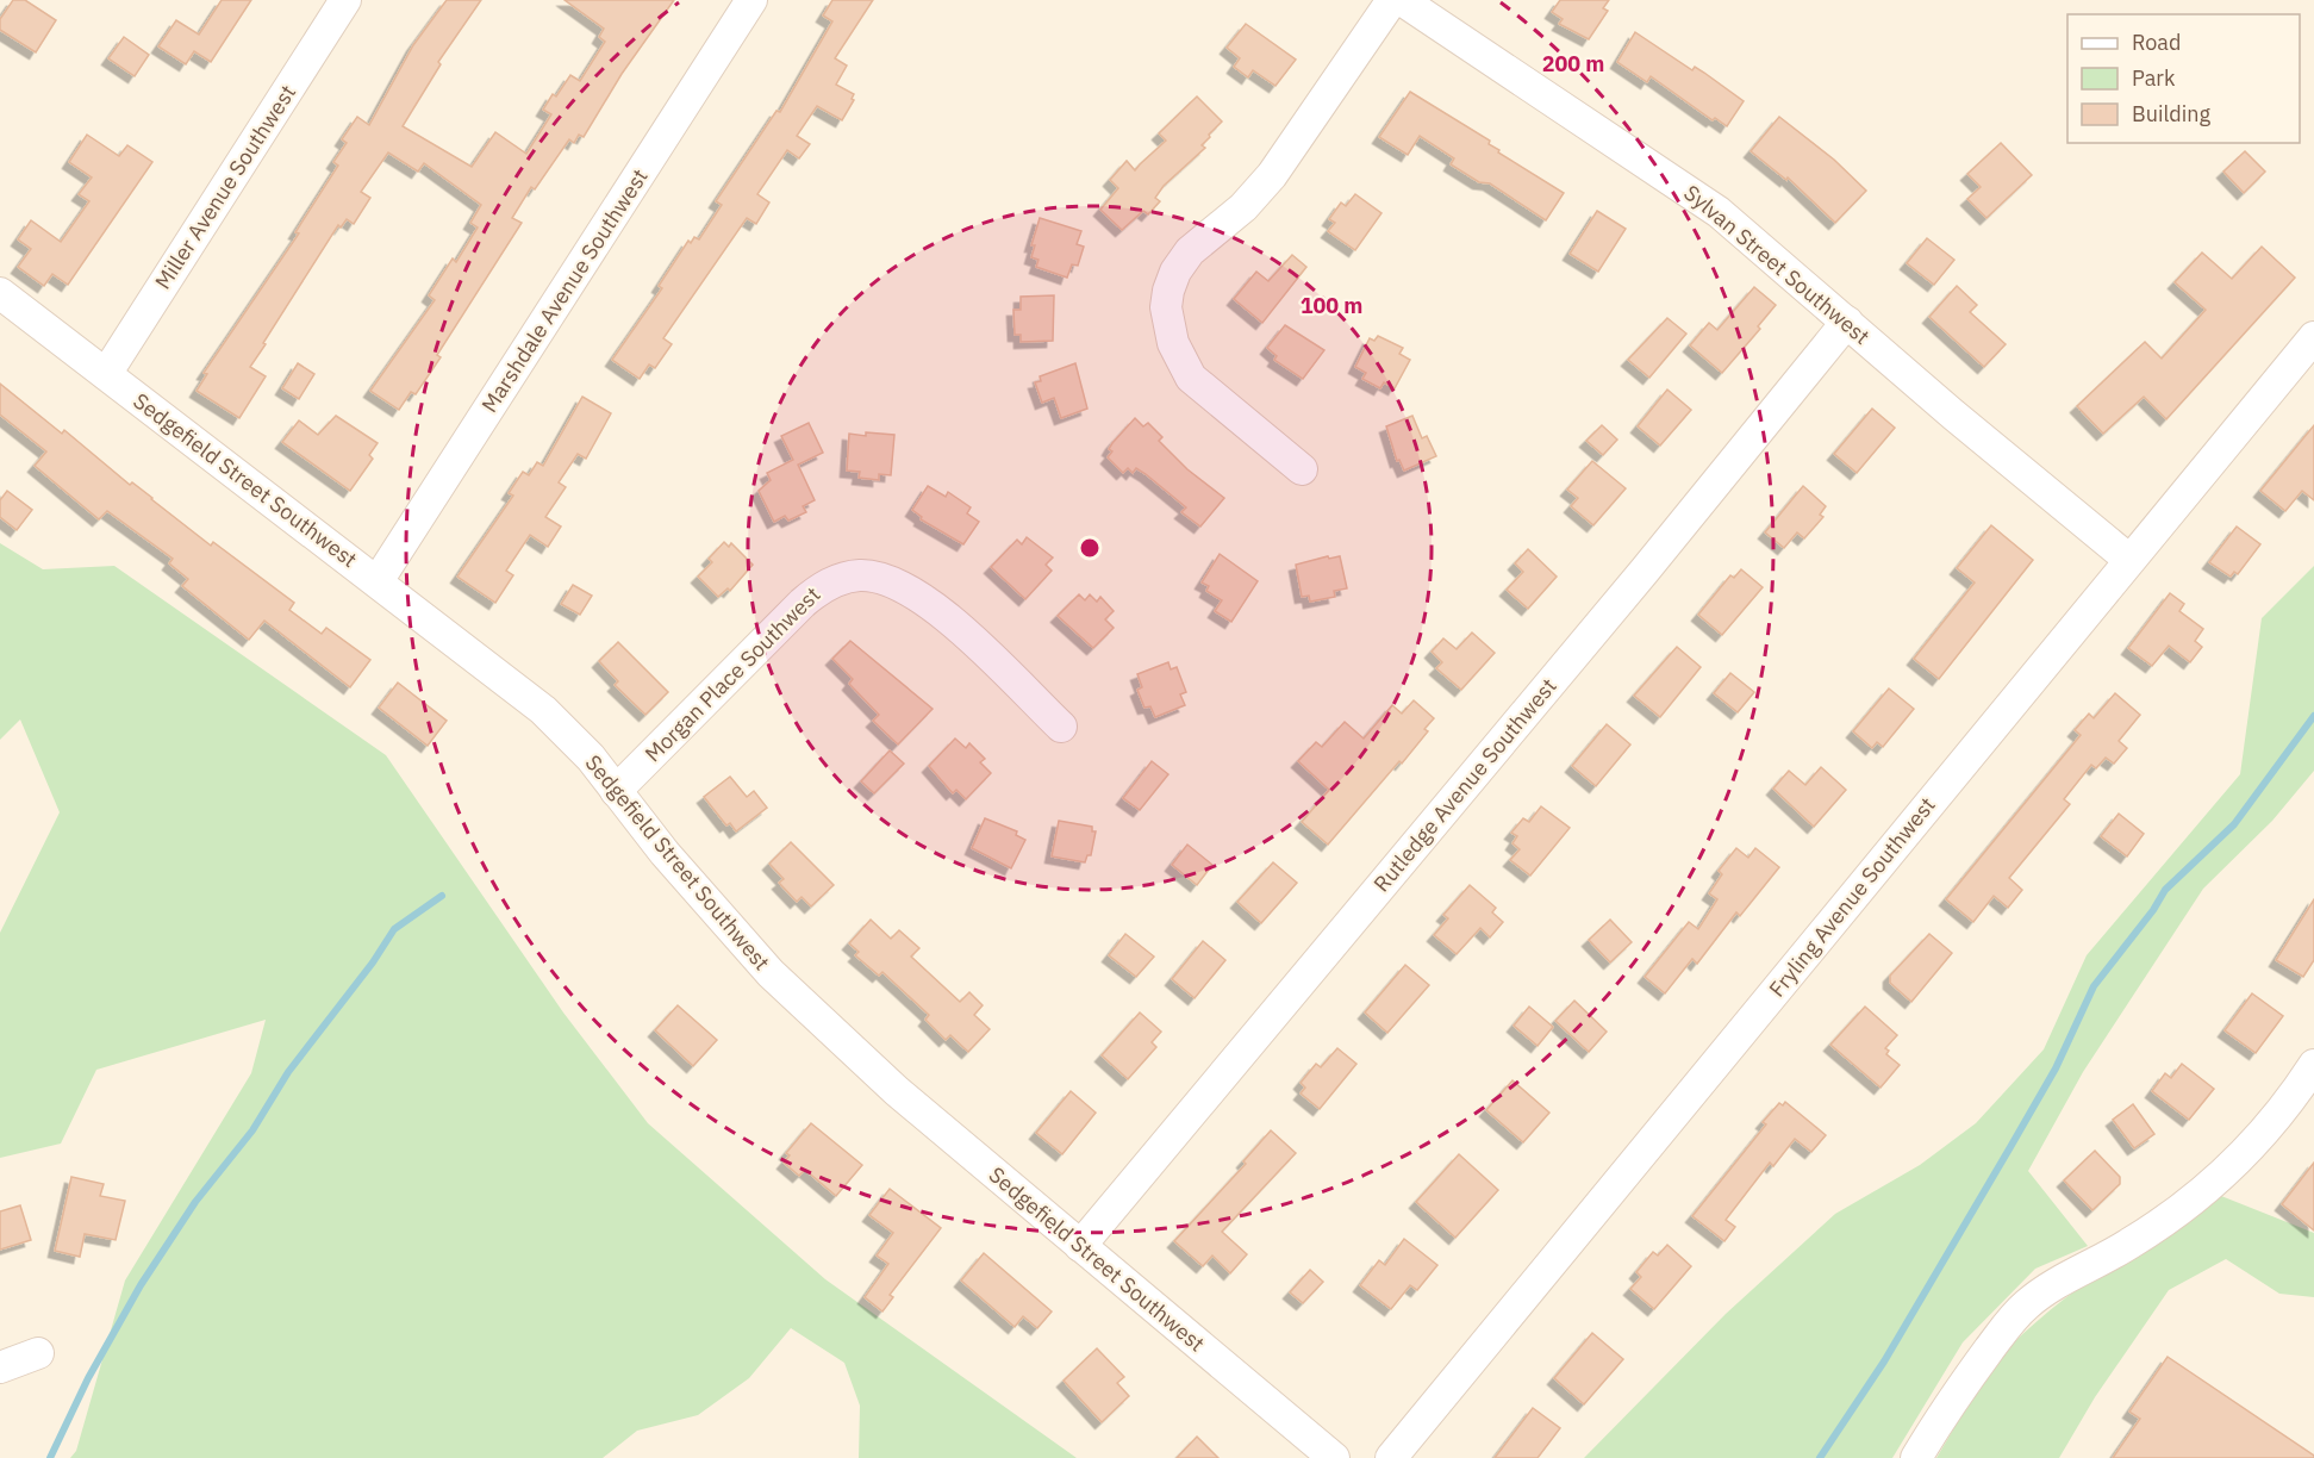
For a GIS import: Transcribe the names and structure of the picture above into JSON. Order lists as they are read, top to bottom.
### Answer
{
  "streets": {
    "street": [
      "Miller Avenue Southwest",
      "Sylvan Street Southwest",
      "Marshdale Avenue Southwest",
      "Sedgefield Street Southwest",
      "Morgan Place Southwest",
      "Rutledge Avenue Southwest",
      "Fryling Avenue Southwest"
    ]
  },
  "crossings": [
    ["Miller Avenue Southwest", "Sedgefield Street Southwest"],
    ["Sylvan Street Southwest", "Rutledge Avenue Southwest"],
    ["Sylvan Street Southwest", "Fryling Avenue Southwest"],
    ["Marshdale Avenue Southwest", "Sedgefield Street Southwest"],
    ["Sedgefield Street Southwest", "Morgan Place Southwest"],
    ["Sedgefield Street Southwest", "Rutledge Avenue Southwest"]
  ],
  "legend": ["Road", "Park", "Building"],
  "rings": ["200 m", "100 m"]
}
